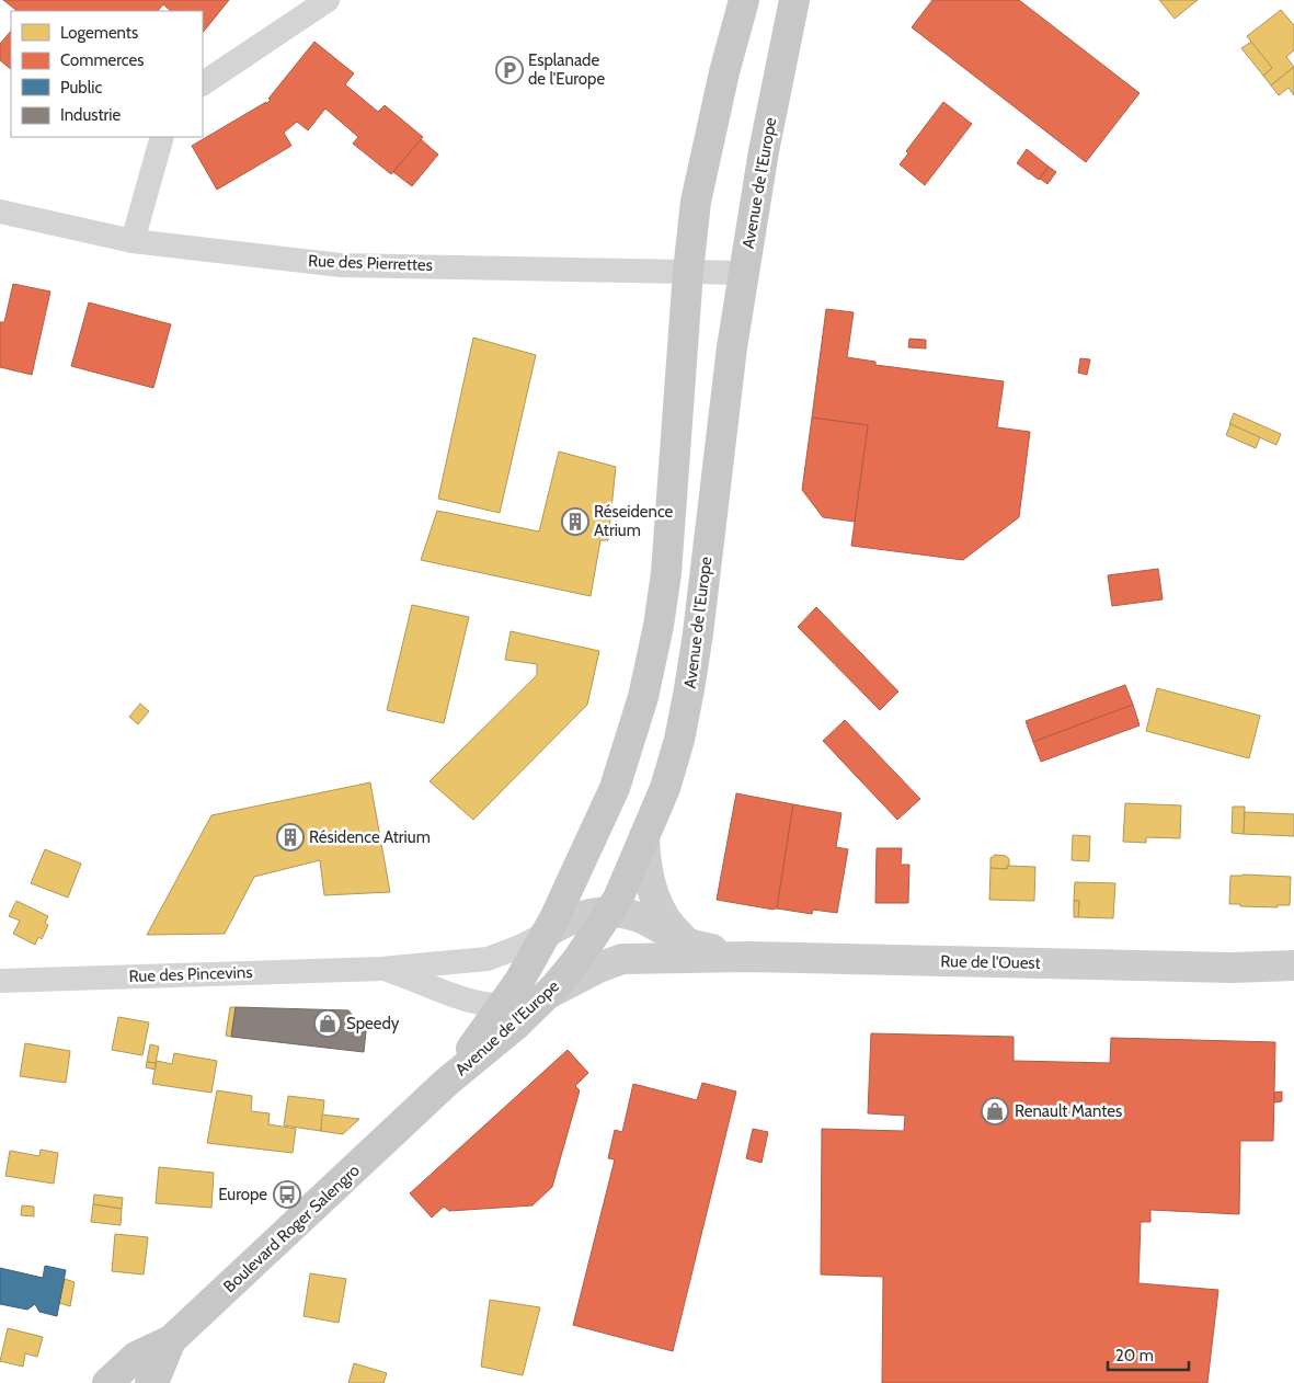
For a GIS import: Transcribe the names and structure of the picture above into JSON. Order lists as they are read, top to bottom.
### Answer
{
  "streets": {
    "main road": ["Avenue de l'Europe", "Rue de l'Ouest", "Boulevard Roger Salengro"],
    "street": ["Rue des Pierrettes", "Rue des Pincevins"]
  },
  "crossings": [
    ["Avenue de l'Europe", "Rue des Pierrettes"],
    ["Avenue de l'Europe", "Rue des Pincevins"],
    ["Avenue de l'Europe", "Boulevard Roger Salengro"]
  ],
  "places": {
    "parking": ["Esplanade de l'Europe"],
    "building": ["Réseidence Atrium", "Résidence Atrium"],
    "shop": ["Speedy", "Renault Mantes"],
    "bus stop": ["Europe"]
  },
  "legend": [
    "Logements",
    "Commerces",
    "Public",
    "Industrie"
  ],
  "scale_bar": "20 m"
}
